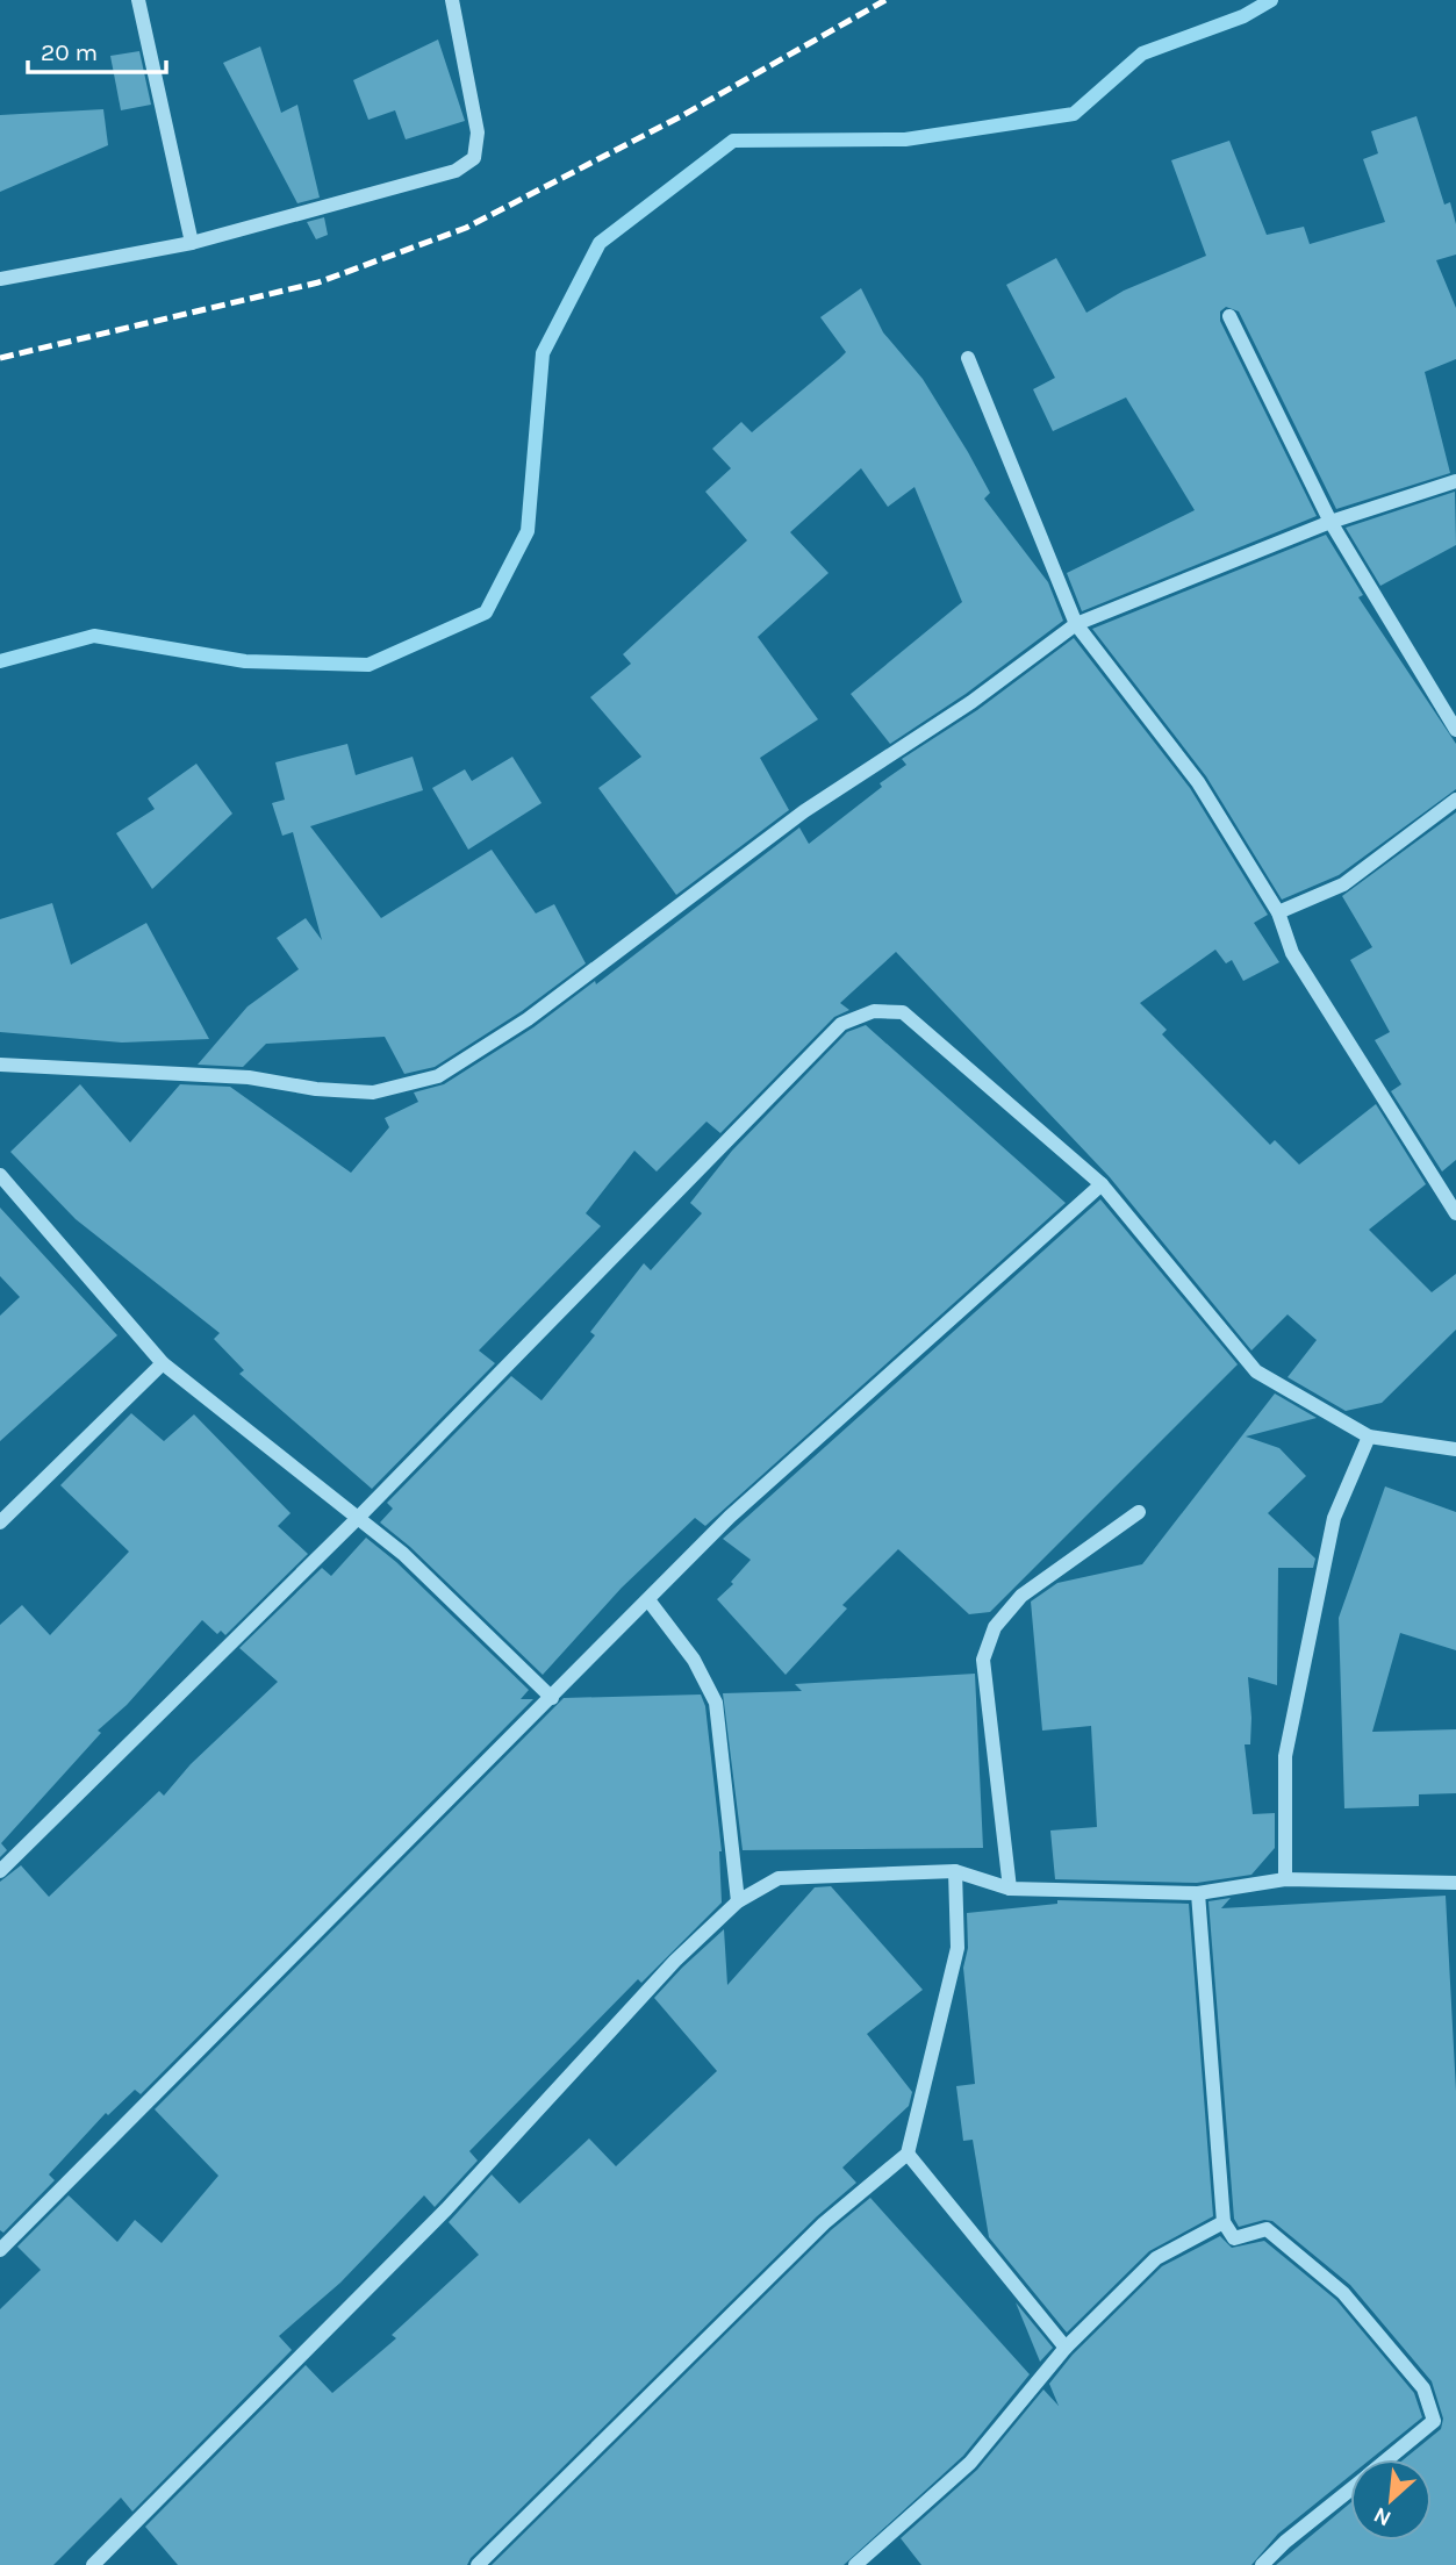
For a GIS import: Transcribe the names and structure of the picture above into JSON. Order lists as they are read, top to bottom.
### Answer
{
  "scale_bar": "20 m",
  "north": "bottom left"
}
